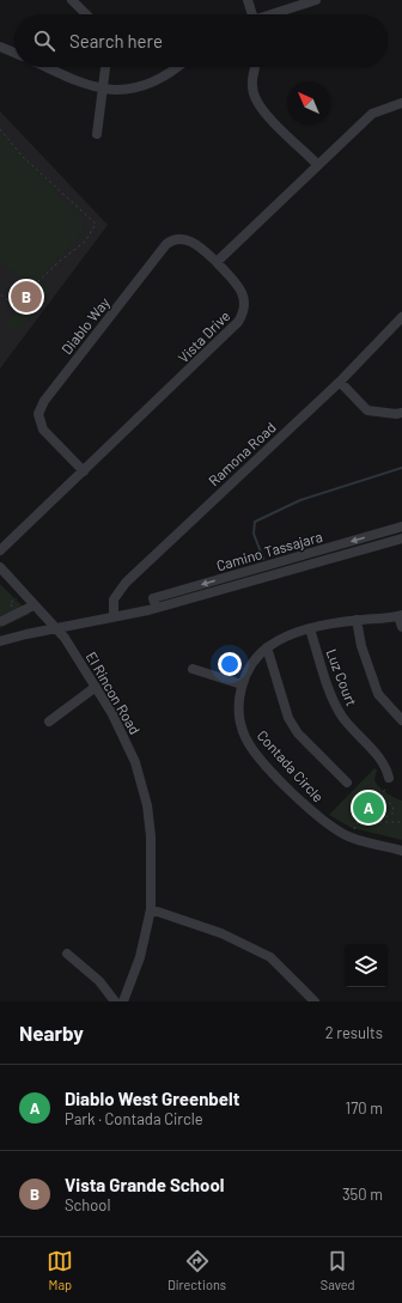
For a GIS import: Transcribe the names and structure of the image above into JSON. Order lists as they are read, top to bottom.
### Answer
{
  "streets": {
    "street": [
      "Diablo Way",
      "Vista Drive",
      "Ramona Road",
      "Camino Tassajara",
      "Luz Court",
      "El Rincon Road",
      "Contada Circle"
    ]
  },
  "crossings": [
    ["Diablo Way", "Vista Drive"],
    ["Ramona Road", "Camino Tassajara"],
    ["Camino Tassajara", "El Rincon Road"],
    ["Luz Court", "Contada Circle"]
  ],
  "north": "top left",
  "page": {
    "search": "Search here",
    "pins": ["B", "A"],
    "heading": ["Nearby", "2 results"],
    "list": [
      {
        "mark": "A",
        "name": "Diablo West Greenbelt",
        "note": "Park · Contada Circle",
        "value": "170 m"
      },
      {
        "mark": "B",
        "name": "Vista Grande School",
        "note": "School",
        "value": "350 m"
      }
    ],
    "nav": ["Map", "Directions", "Saved"]
  }
}
